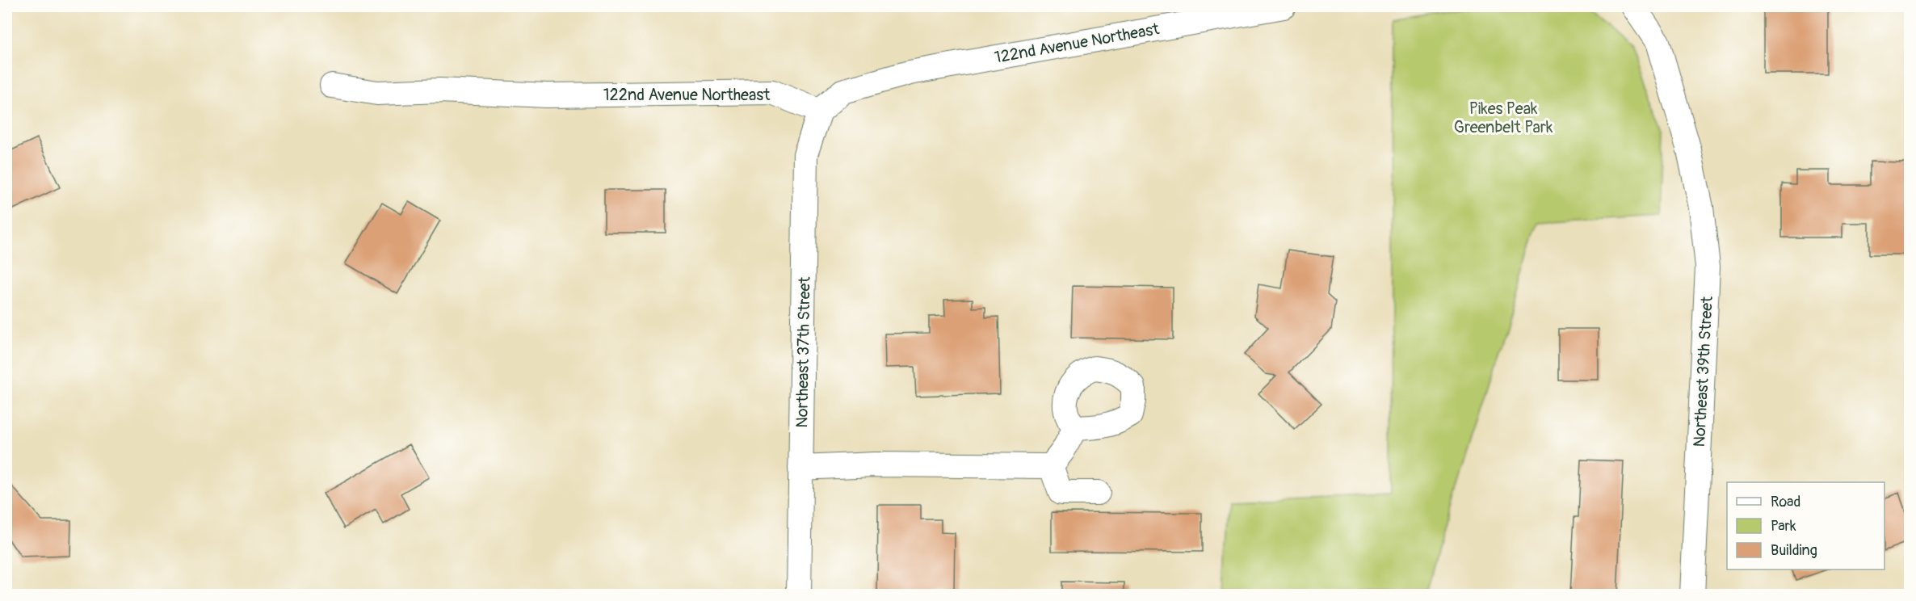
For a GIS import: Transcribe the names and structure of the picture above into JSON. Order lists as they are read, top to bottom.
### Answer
{
  "streets": {
    "street": ["122nd Avenue Northeast", "Northeast 37th Street", "Northeast 39th Street"]
  },
  "crossings": [
    ["122nd Avenue Northeast", "Northeast 37th Street"]
  ],
  "parks": ["Pikes Peak Greenbelt Park"],
  "legend": ["Road", "Park", "Building"]
}
